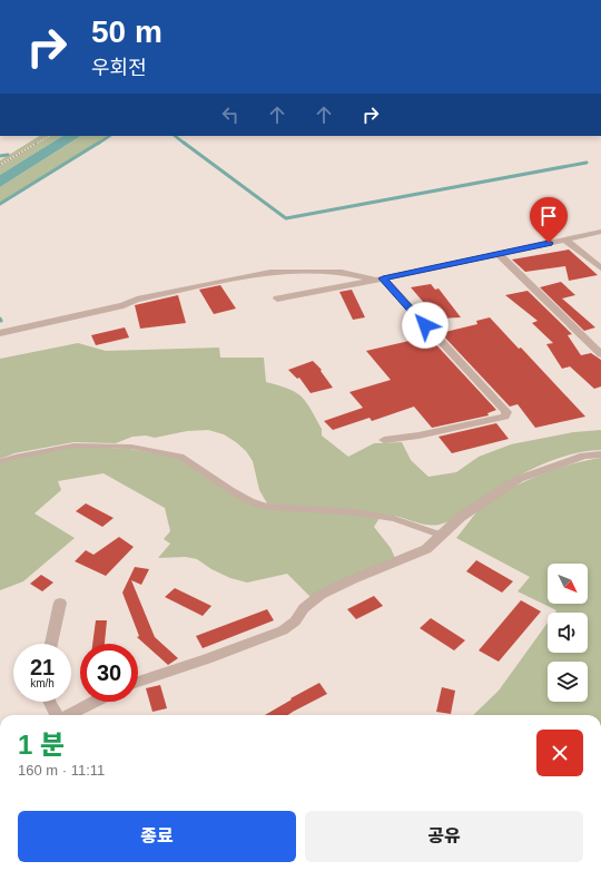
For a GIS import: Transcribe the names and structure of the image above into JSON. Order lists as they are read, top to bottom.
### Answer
{
  "north": "bottom right",
  "page": {
    "turn": ["50 m", "우회전"],
    "speed": "21 km/h",
    "limit": "30",
    "heading": ["1 분", "160 m · 11:11"],
    "buttons": ["종료", "공유"]
  }
}
